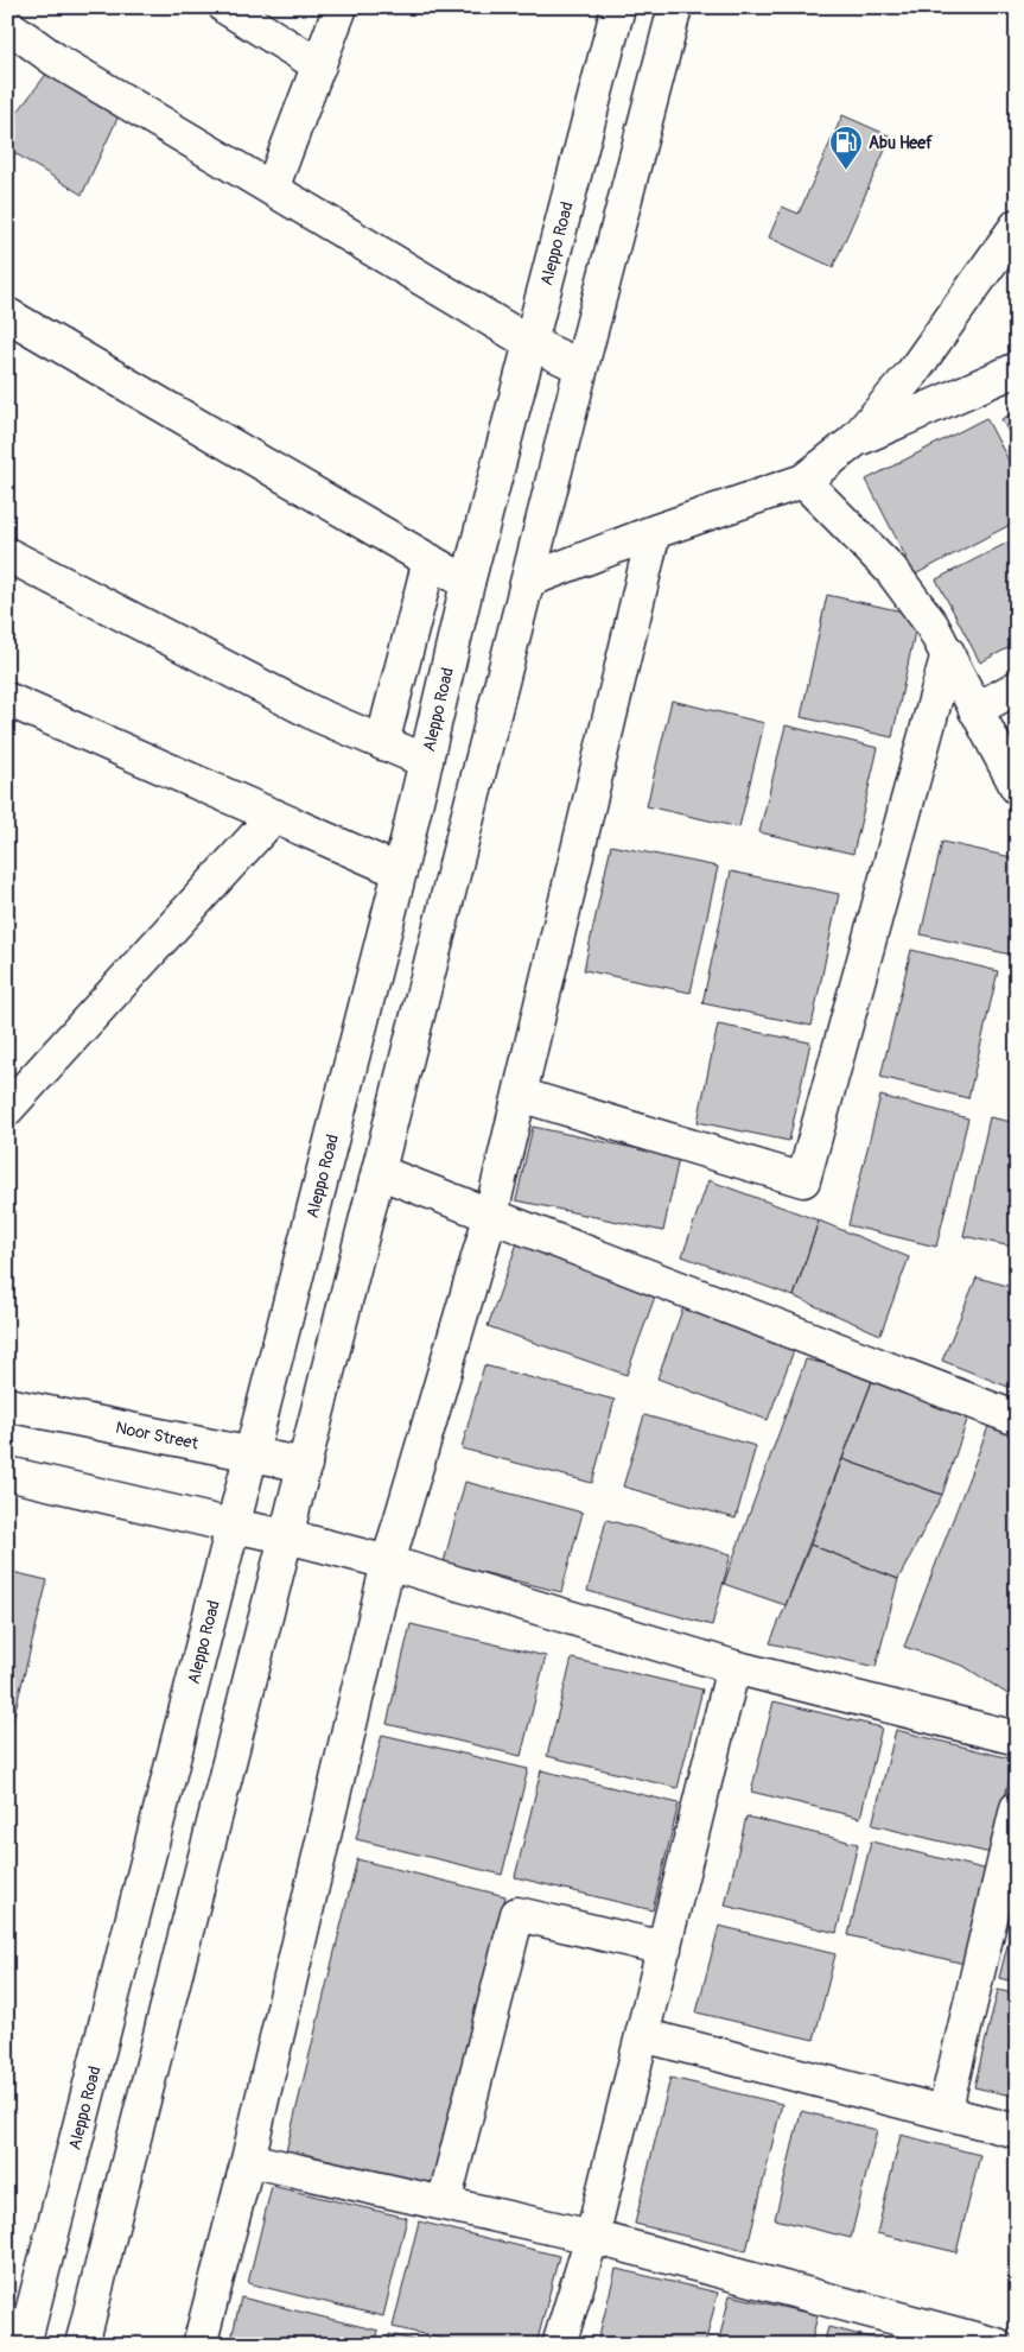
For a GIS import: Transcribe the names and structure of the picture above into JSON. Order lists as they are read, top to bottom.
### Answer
{
  "streets": {
    "street": ["Aleppo Road", "Noor Street"]
  },
  "crossings": [
    ["Aleppo Road", "Noor Street"]
  ],
  "places": {
    "fuel station": ["Abu Heef"]
  }
}
